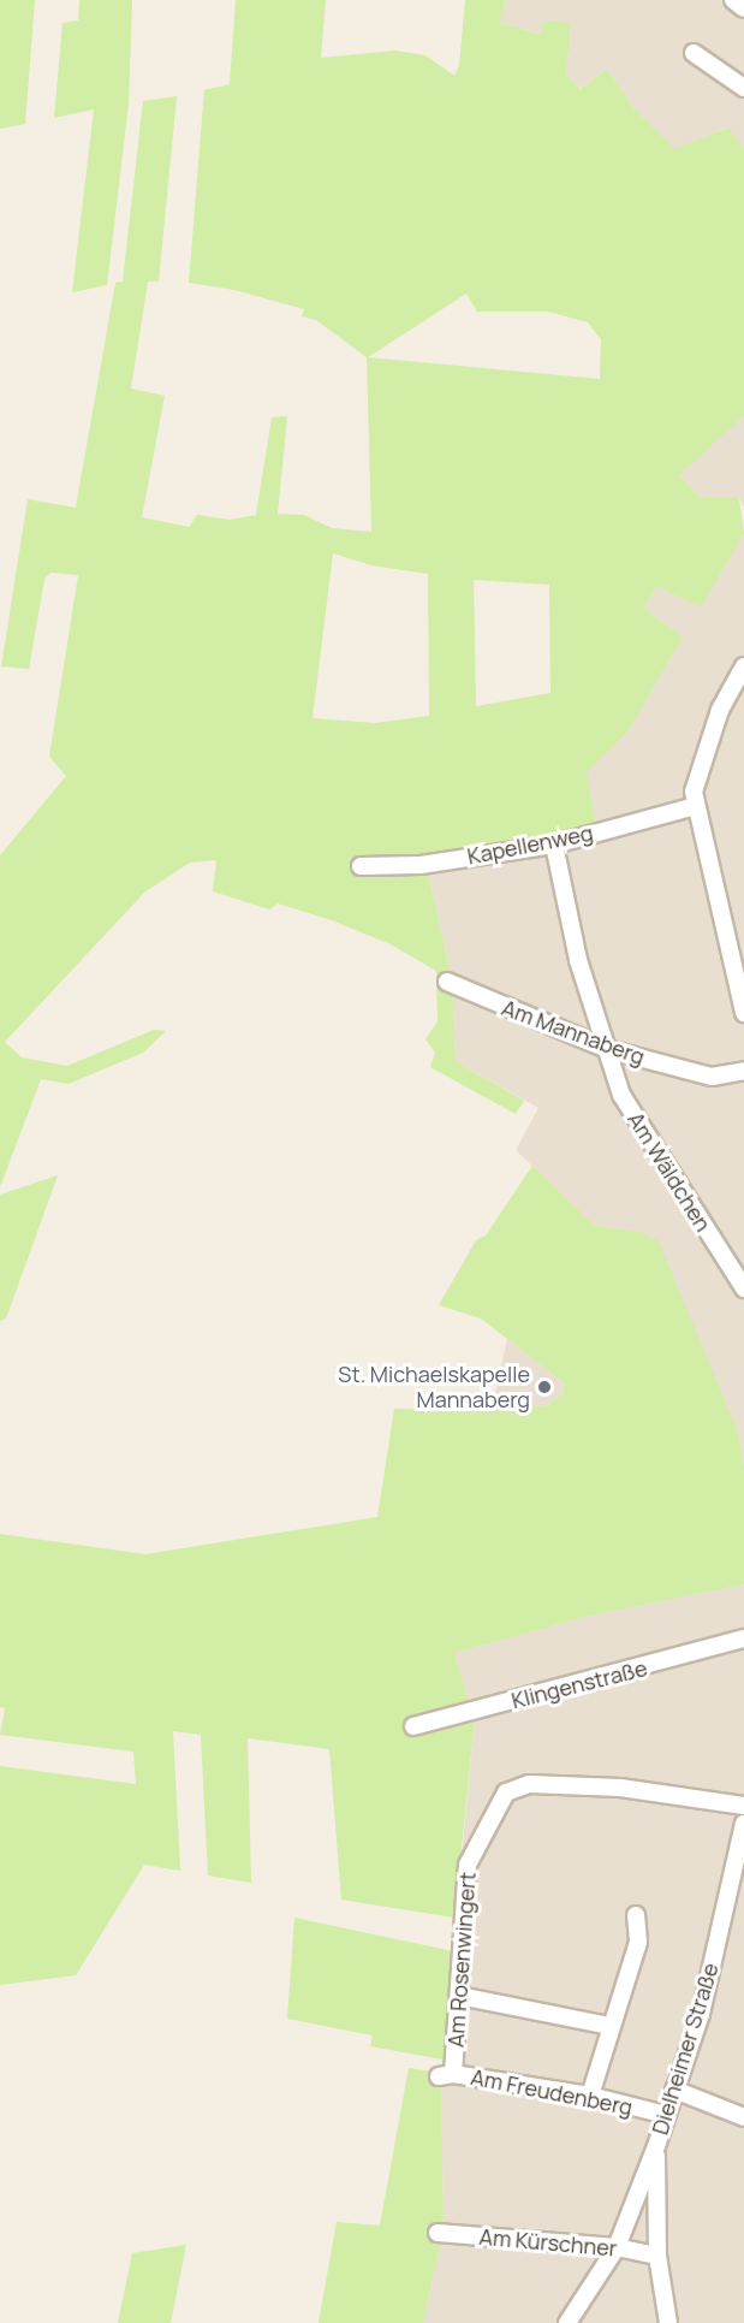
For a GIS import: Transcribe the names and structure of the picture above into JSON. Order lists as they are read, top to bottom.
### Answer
{
  "streets": {
    "street": [
      "Kapellenweg",
      "Am Mannaberg",
      "Am Wäldchen",
      "Klingenstraße",
      "Am Rosenwingert",
      "Dielheimer Straße",
      "Am Freudenberg",
      "Am Kürschner"
    ]
  },
  "crossings": [
    ["Kapellenweg", "Am Wäldchen"],
    ["Am Mannaberg", "Am Wäldchen"],
    ["Am Rosenwingert", "Am Freudenberg"],
    ["Dielheimer Straße", "Am Freudenberg"]
  ],
  "places": ["St. Michaelskapelle Mannaberg"]
}
